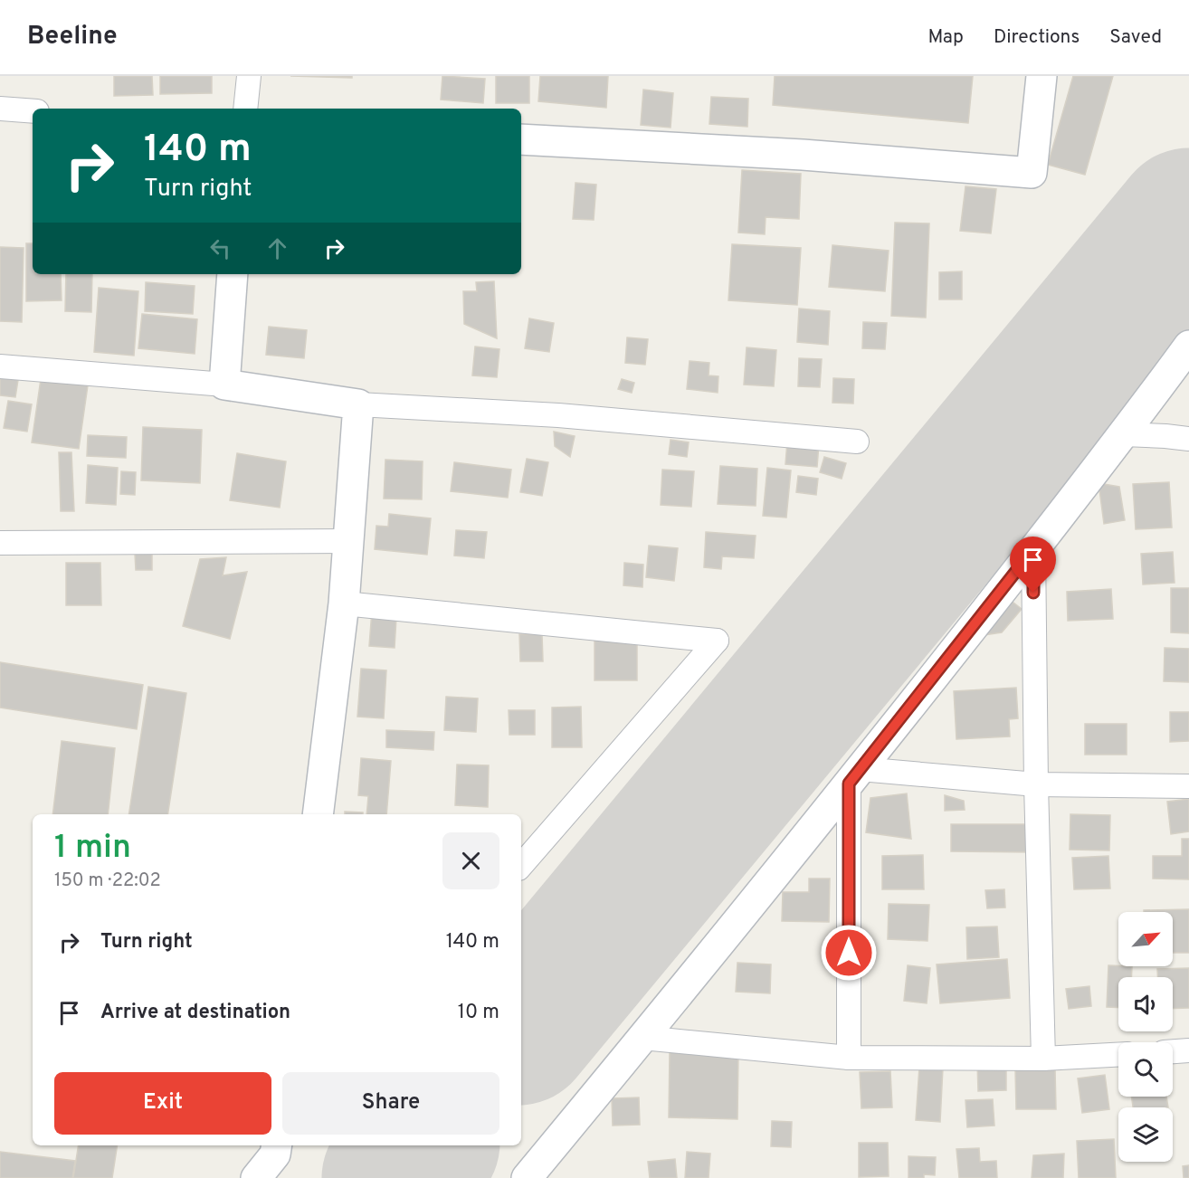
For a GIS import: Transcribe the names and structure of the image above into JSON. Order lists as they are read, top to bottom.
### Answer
{
  "north": "top right",
  "page": {
    "header": "Beeline",
    "nav": ["Map", "Directions", "Saved"],
    "turn": ["140 m", "Turn right"],
    "heading": ["1 min", "150 m · 22:02"],
    "list": [
      {
        "name": "Turn right",
        "value": "140 m"
      },
      {
        "name": "Arrive at destination",
        "value": "10 m"
      }
    ],
    "buttons": ["Exit", "Share"]
  }
}
